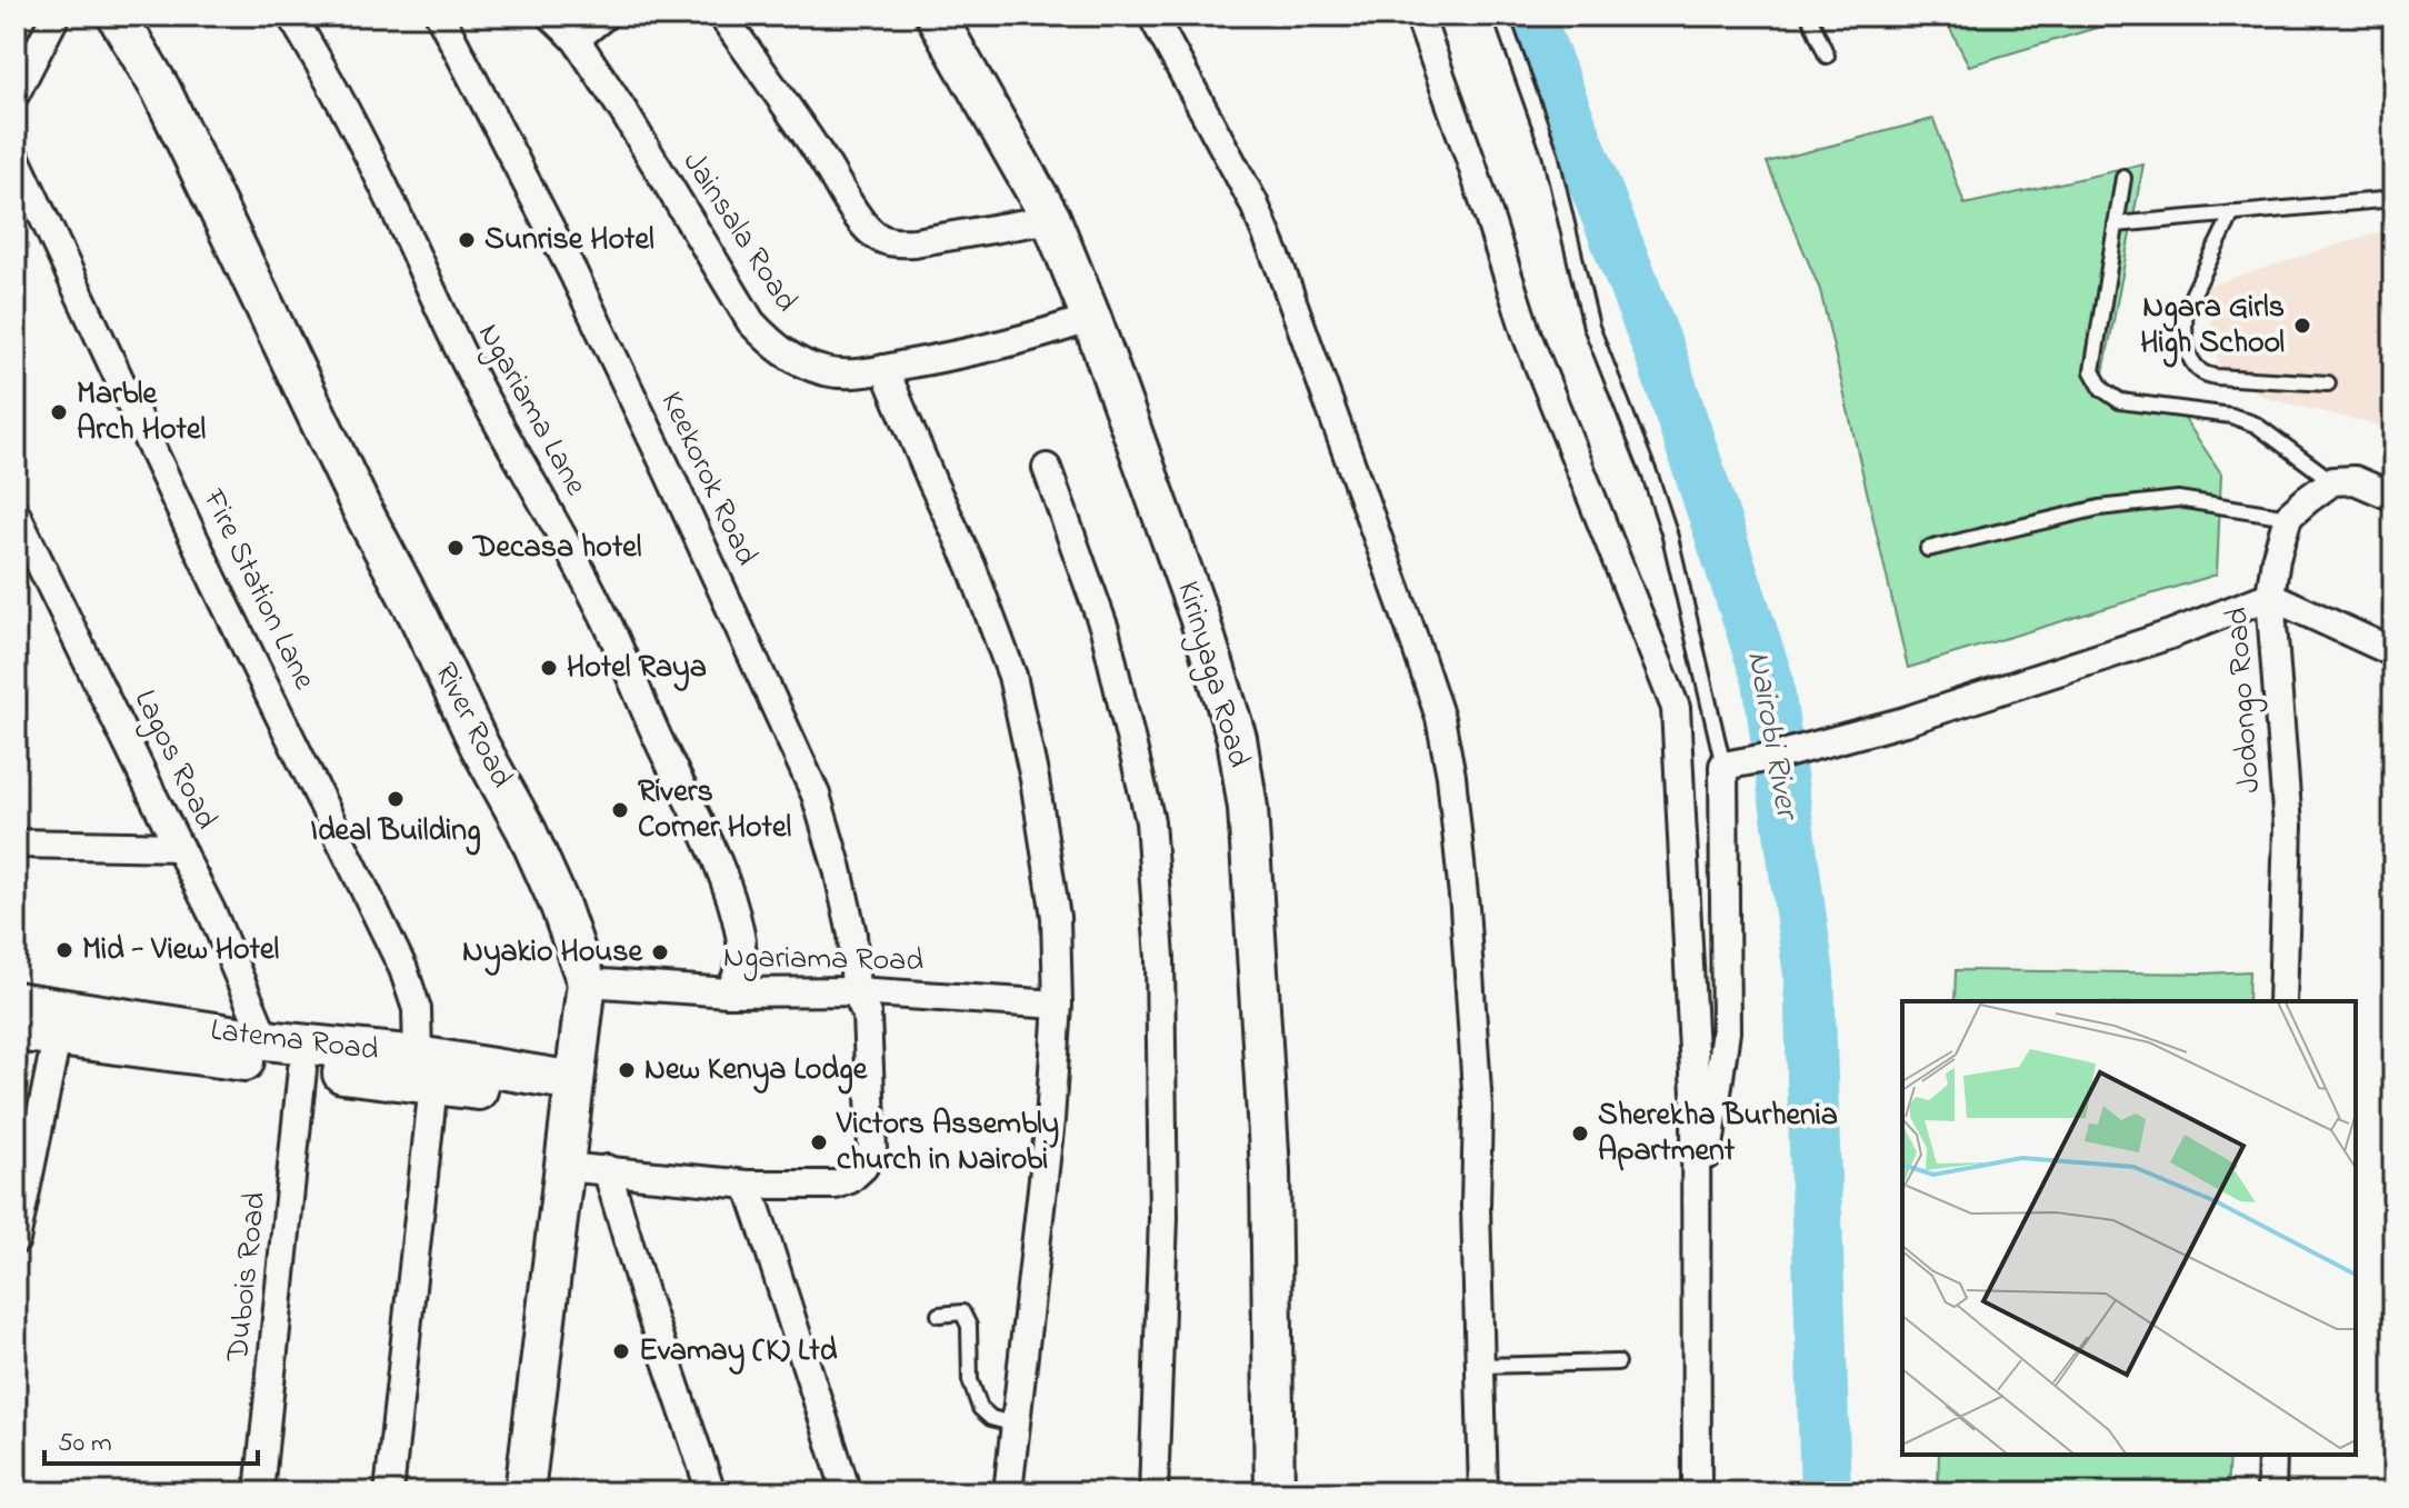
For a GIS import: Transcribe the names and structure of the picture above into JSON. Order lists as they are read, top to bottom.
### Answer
{
  "streets": {
    "street": [
      "Jainsala Road",
      "Ngariama Lane",
      "Keekorok Road",
      "Fire Station Lane",
      "Kirinyaga Road",
      "Jodongo Road",
      "River Road",
      "Lagos Road",
      "Ngariama Road",
      "Latema Road",
      "Dubois Road"
    ]
  },
  "crossings": [
    ["Jainsala Road", "Kirinyaga Road"],
    ["Ngariama Lane", "Ngariama Road"],
    ["Keekorok Road", "River Road"],
    ["Keekorok Road", "Ngariama Road"],
    ["Fire Station Lane", "Latema Road"],
    ["River Road", "Ngariama Road"],
    ["River Road", "Latema Road"],
    ["Lagos Road", "Latema Road"],
    ["Latema Road", "Dubois Road"]
  ],
  "water": ["Nairobi River"],
  "places": [
    "Sunrise Hotel",
    "Ngara Girls High School",
    "Marble Arch Hotel",
    "Decasa hotel",
    "Hotel Raya",
    "Ideal Building",
    "Rivers Corner Hotel",
    "Mid - View Hotel",
    "Nyakio House",
    "New Kenya Lodge",
    "Sherekha Burhenia Apartment",
    "Victors Assembly church in Nairobi",
    "Evamay (K) Ltd"
  ],
  "scale_bar": "50 m"
}
